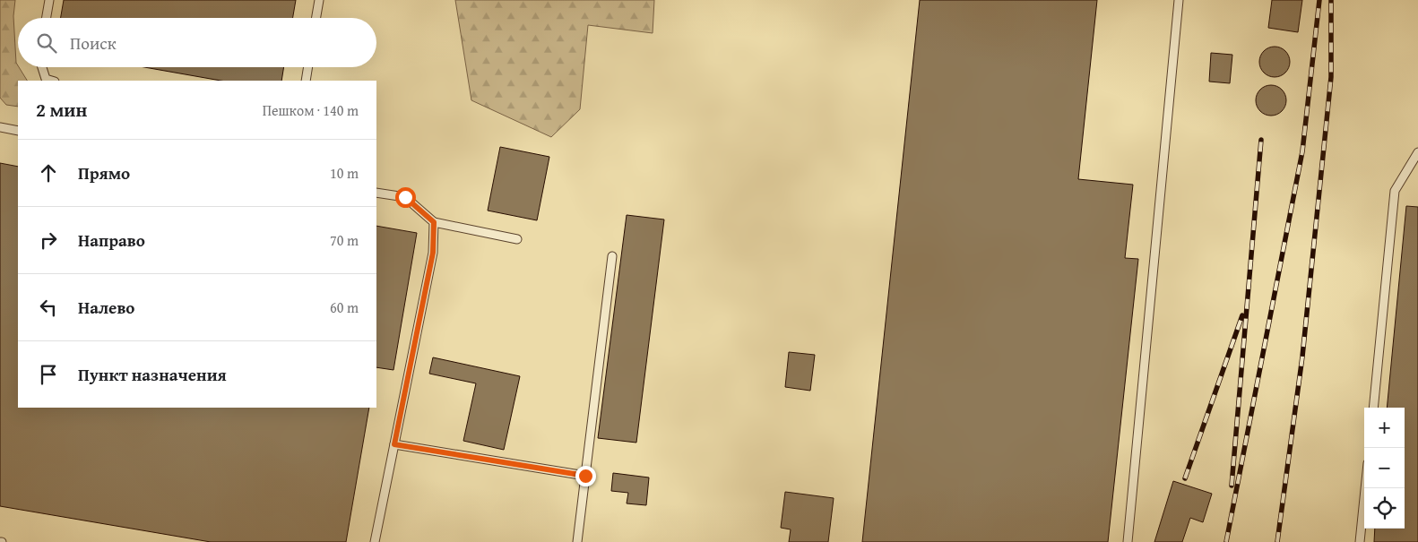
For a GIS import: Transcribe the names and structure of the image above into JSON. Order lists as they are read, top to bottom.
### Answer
{
  "page": {
    "search": "Поиск",
    "heading": ["2 мин", "Пешком · 140 m"],
    "list": [
      ["Прямо", "10 m"],
      ["Направо", "70 m"],
      ["Налево", "60 m"],
      "Пункт назначения"
    ],
    "map_buttons": ["+", "−"]
  }
}
